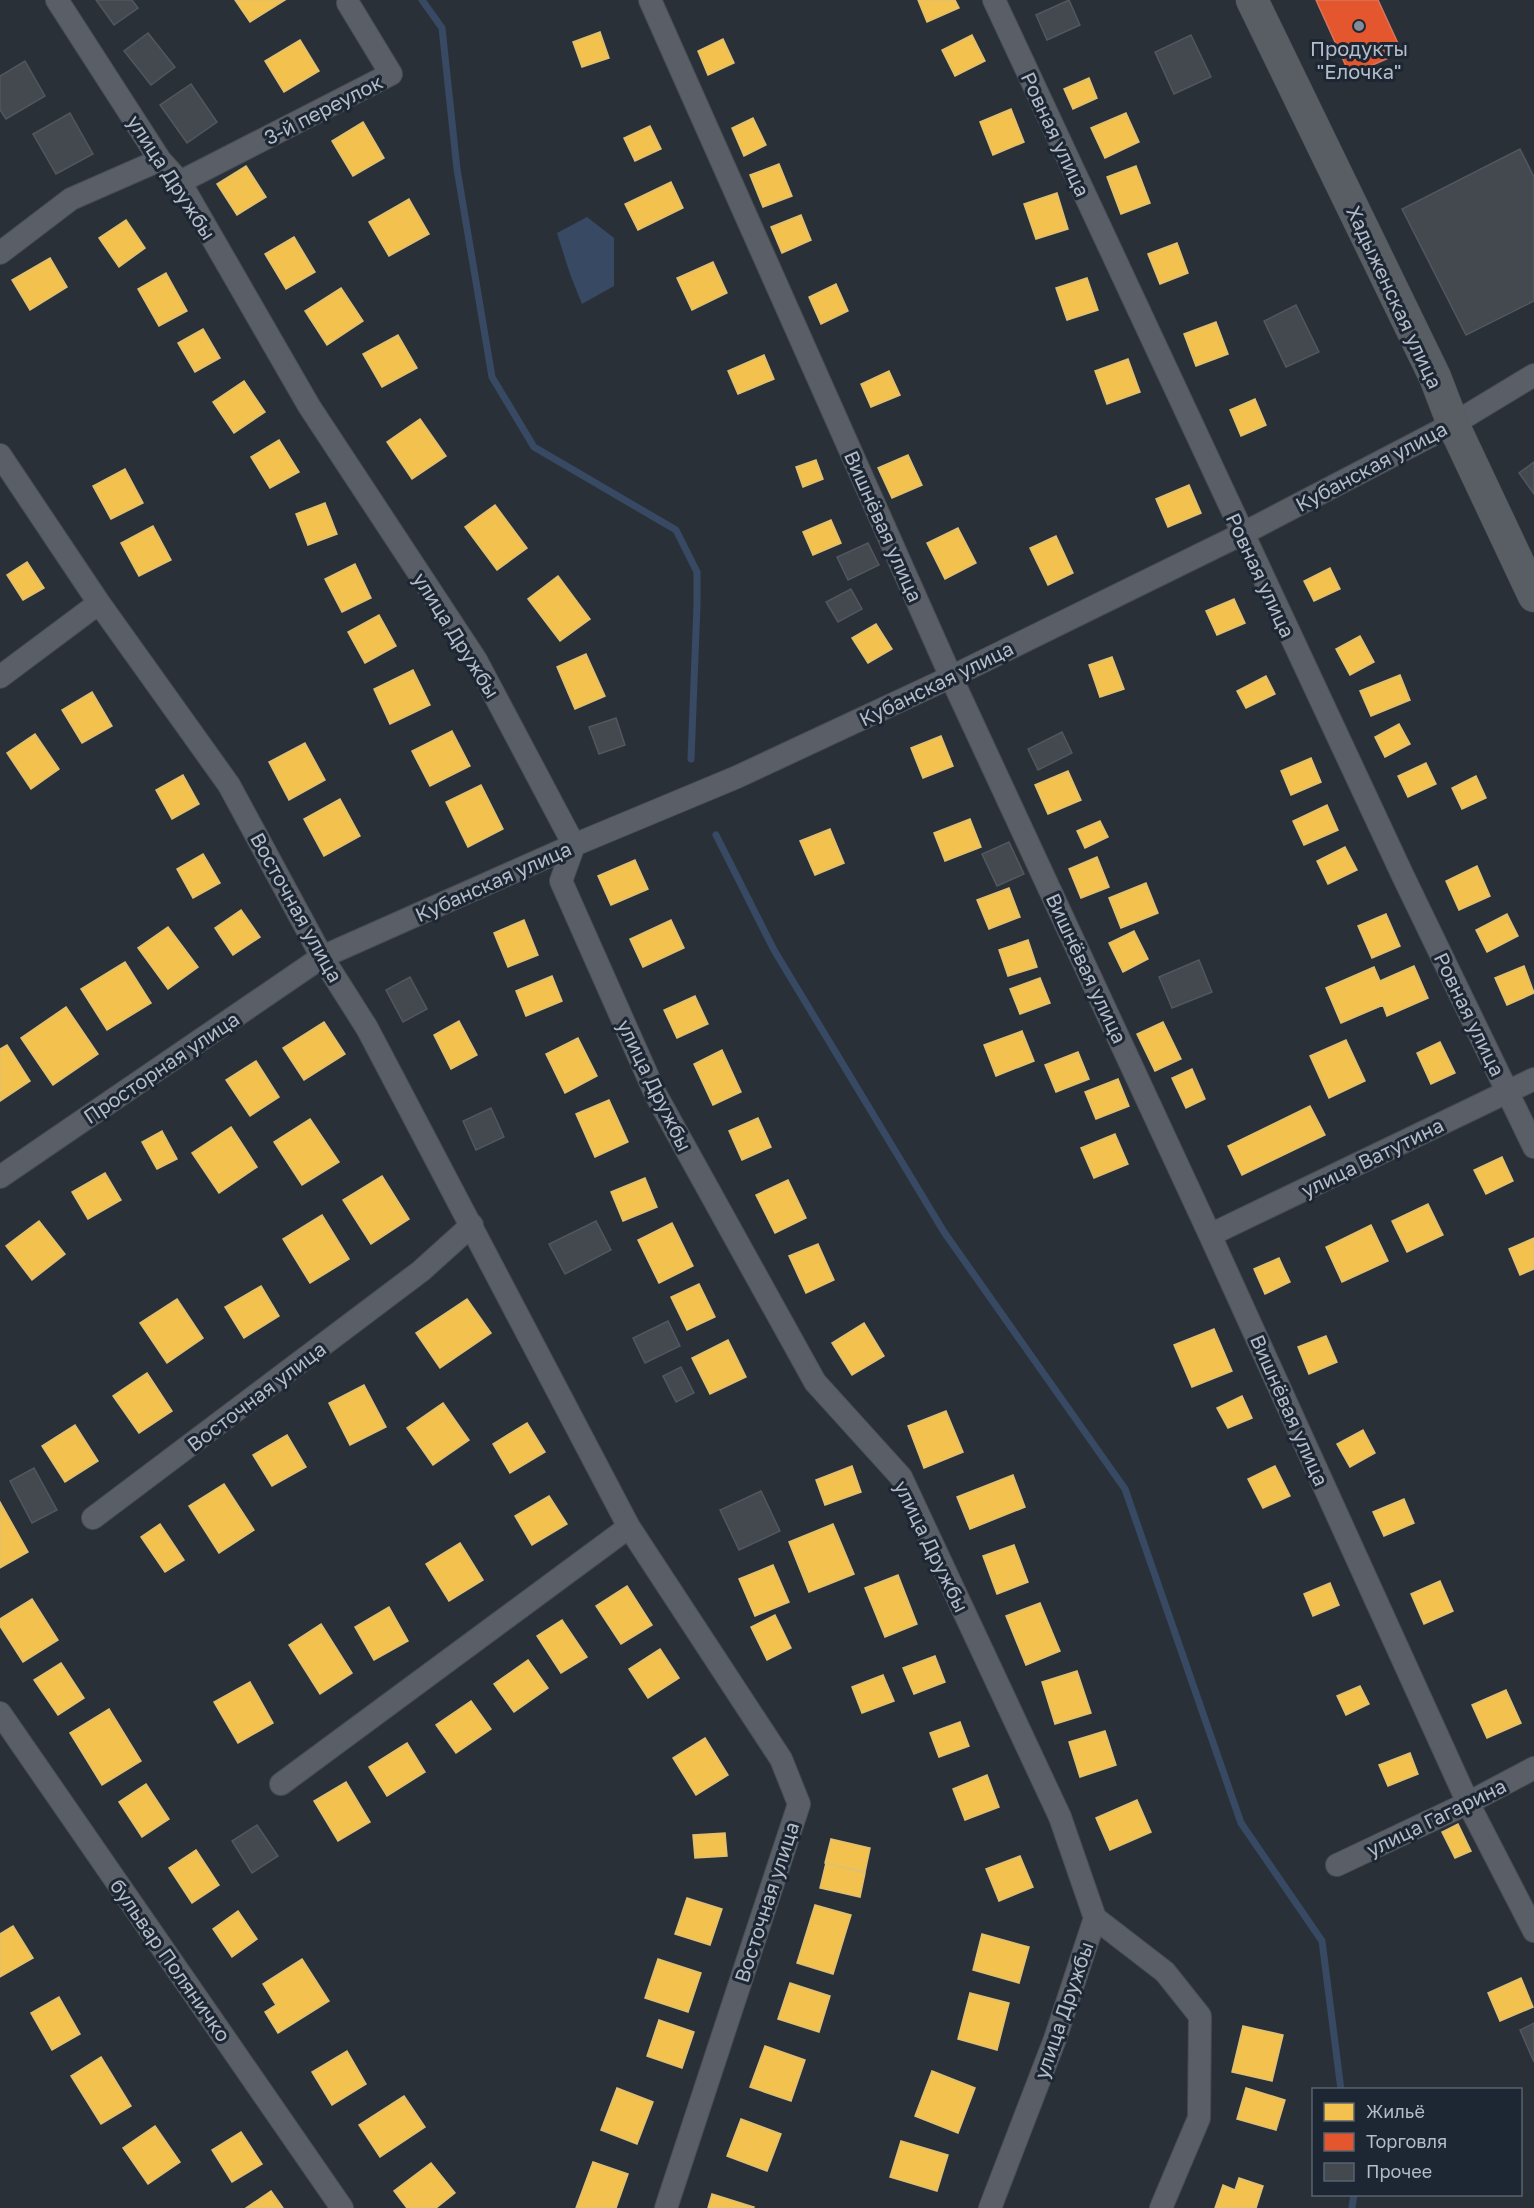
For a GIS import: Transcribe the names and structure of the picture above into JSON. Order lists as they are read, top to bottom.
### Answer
{
  "streets": {
    "main road": ["Хадыженская улица"],
    "street": [
      "3-й переулок",
      "Ровная улица",
      "улица Дружбы",
      "Кубанская улица",
      "Вишнёвая улица",
      "Восточная улица",
      "Просторная улица",
      "улица Ватутина",
      "улица Гагарина",
      "бульвар Поляничко"
    ]
  },
  "crossings": [
    ["3-й переулок", "улица Дружбы"],
    ["Ровная улица", "Кубанская улица"],
    ["Ровная улица", "улица Ватутина"],
    ["улица Дружбы", "Кубанская улица"],
    ["Хадыженская улица", "Кубанская улица"],
    ["Кубанская улица", "Вишнёвая улица"],
    ["Кубанская улица", "Восточная улица"],
    ["Кубанская улица", "Просторная улица"],
    ["Вишнёвая улица", "улица Ватутина"],
    ["Вишнёвая улица", "улица Гагарина"],
    ["Восточная улица", "Просторная улица"]
  ],
  "places": ["Продукты \"Елочка\""],
  "legend": ["Жильё", "Торговля", "Прочее"]
}
